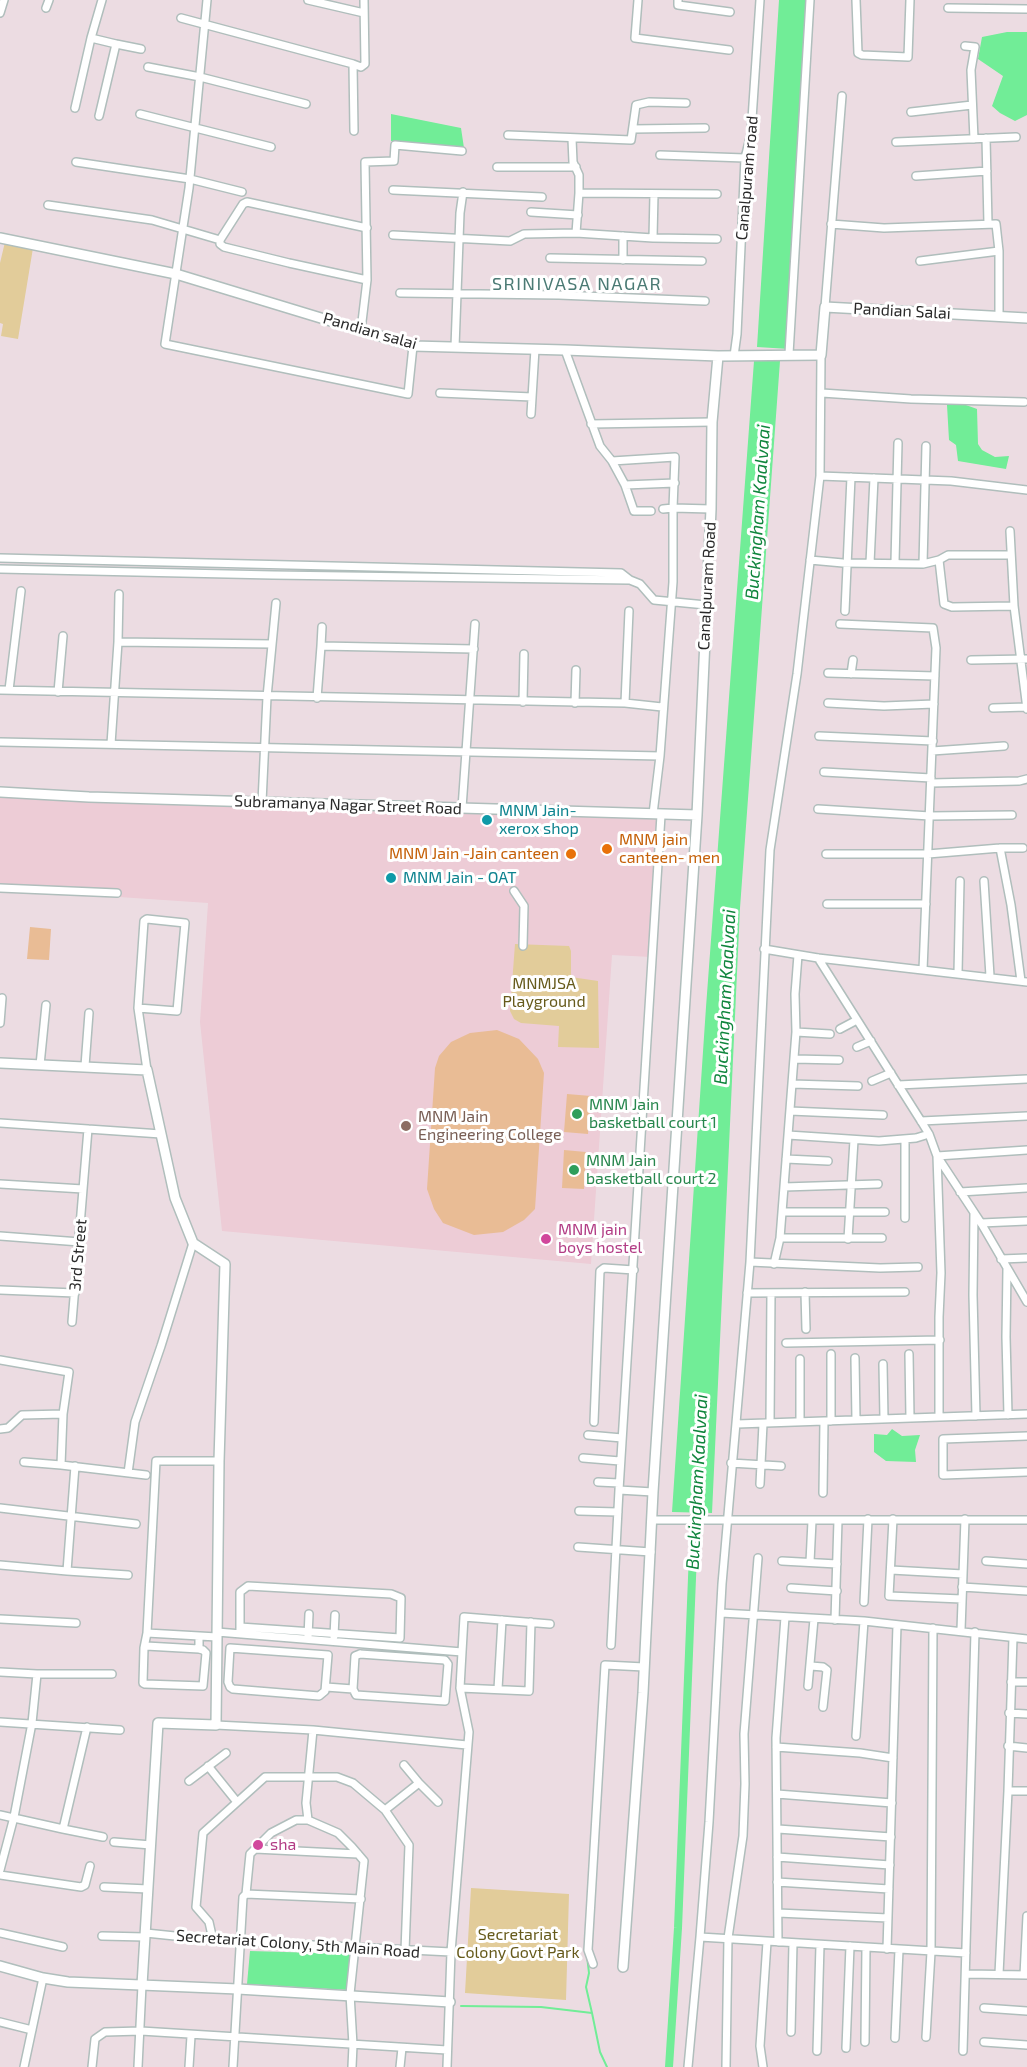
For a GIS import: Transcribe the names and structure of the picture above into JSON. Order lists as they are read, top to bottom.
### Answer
{
  "streets": {
    "street": [
      "Canalpuram road",
      "Pandian Salai",
      "Pandian salai",
      "Canalpuram Road",
      "Subramanya Nagar Street Road",
      "3rd Street",
      "Secretariat Colony, 5th Main Road"
    ]
  },
  "crossings": [
    ["Canalpuram road", "Pandian salai"],
    ["Pandian salai", "Canalpuram Road"],
    ["Canalpuram Road", "Subramanya Nagar Street Road"]
  ],
  "districts": ["SRINIVASA NAGAR"],
  "water": ["Buckingham Kaalvaai"],
  "parks": ["MNMJSA Playground", "Secretariat Colony Govt Park"],
  "places": [
    "MNM Jain- xerox shop",
    "MNM jain canteen- men",
    "MNM Jain -Jain canteen",
    "MNM Jain - OAT",
    "MNM Jain basketball court 1",
    "MNM Jain Engineering College",
    "MNM Jain basketball court 2",
    "MNM jain boys hostel",
    "sha"
  ]
}
